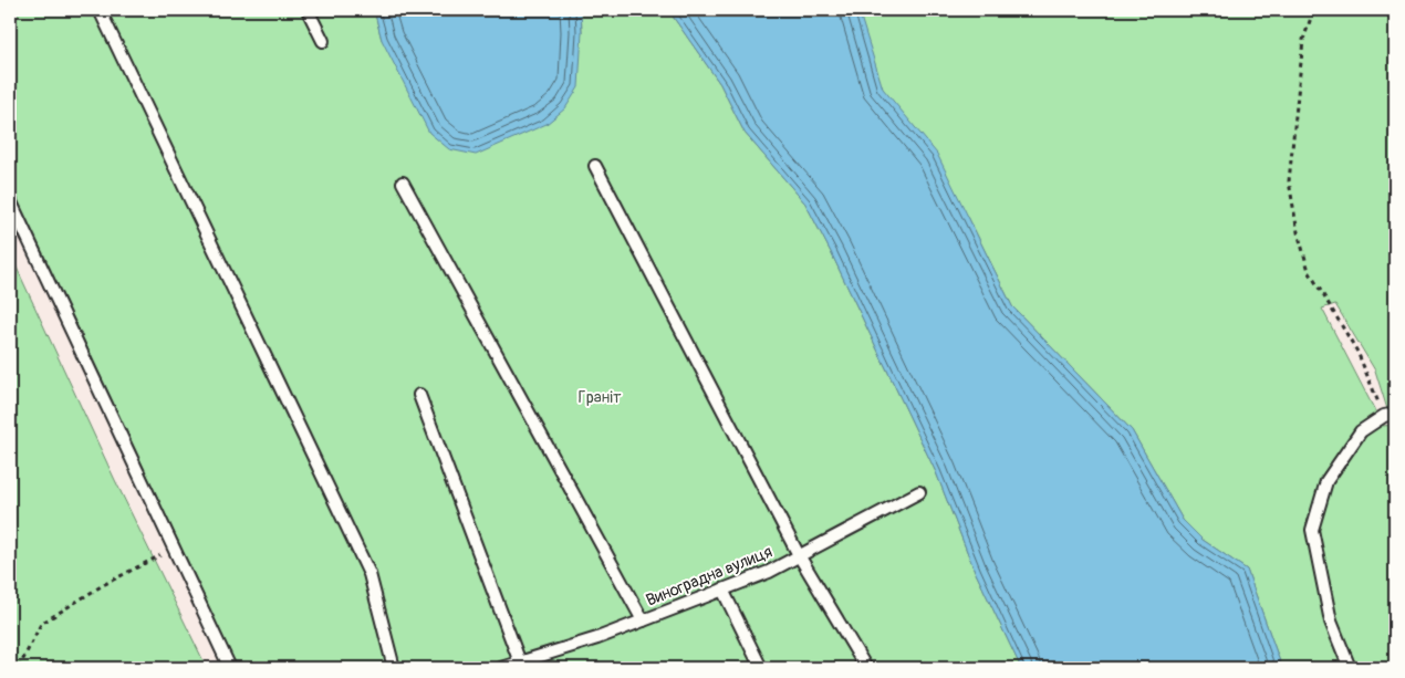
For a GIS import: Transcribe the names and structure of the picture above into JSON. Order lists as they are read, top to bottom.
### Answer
{
  "streets": {
    "lane": ["Виноградна вулиця"]
  },
  "parks": ["Граніт"]
}
